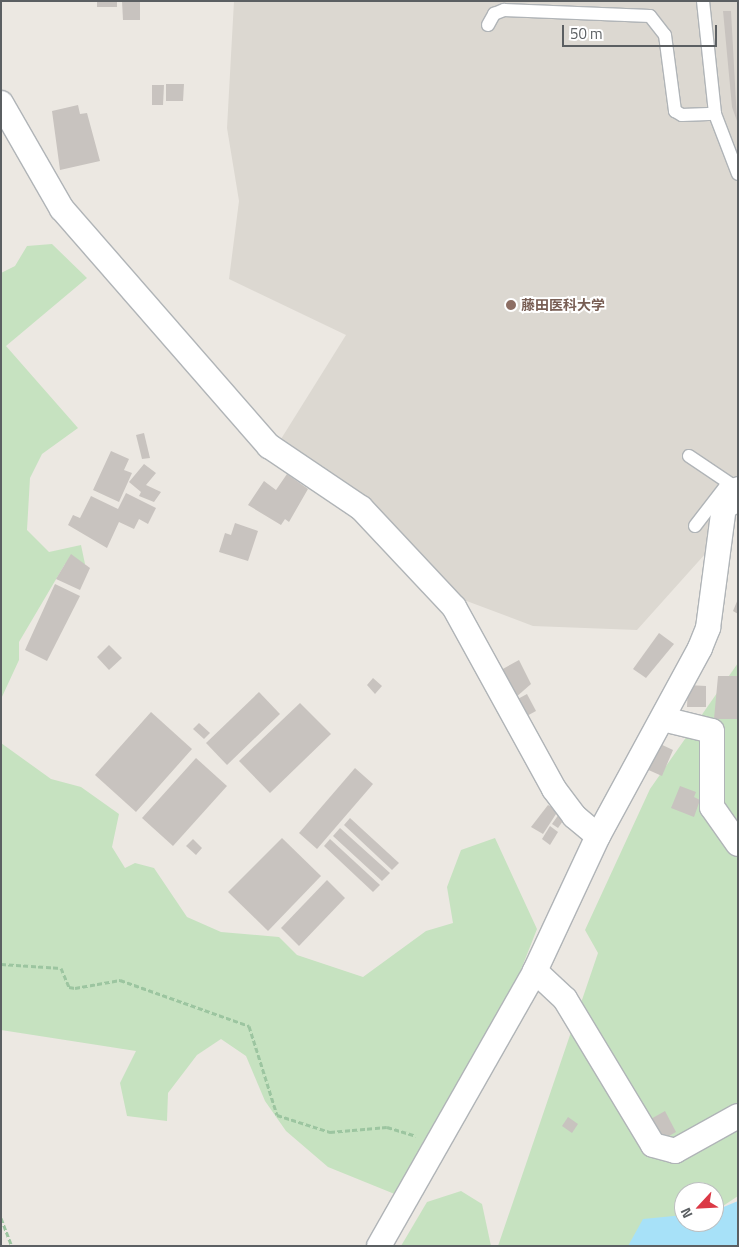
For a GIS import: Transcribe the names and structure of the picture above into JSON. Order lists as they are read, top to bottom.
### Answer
{
  "places": ["藤田医科大学"],
  "scale_bar": "50 m",
  "north": "bottom left"
}
